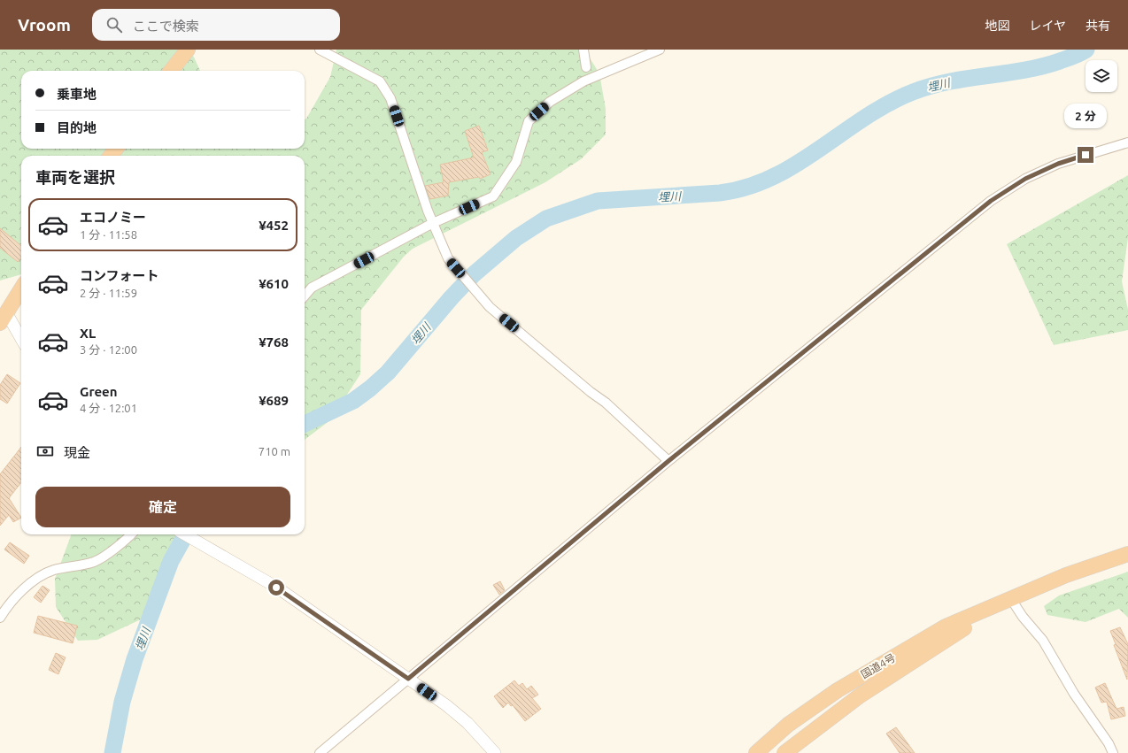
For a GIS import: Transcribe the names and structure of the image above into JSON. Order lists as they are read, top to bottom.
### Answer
{
  "streets": {
    "highway": ["国道4号"]
  },
  "water": ["埋川"],
  "page": {
    "header": "Vroom",
    "search": "ここで検索",
    "nav": ["地図", "レイヤ", "共有"],
    "banner": ["乗車地", "目的地"],
    "bubble": "2 分",
    "heading": "車両を選択",
    "list": [
      {
        "name": "エコノミー",
        "note": "1 分 · 11:58",
        "value": "¥452"
      },
      {
        "name": "コンフォート",
        "note": "2 分 · 11:59",
        "value": "¥610"
      },
      {
        "name": "XL",
        "note": "3 分 · 12:00",
        "value": "¥768"
      },
      {
        "name": "Green",
        "note": "4 分 · 12:01",
        "value": "¥689"
      }
    ],
    "pay": ["現金", "710 m"],
    "buttons": "確定"
  }
}
